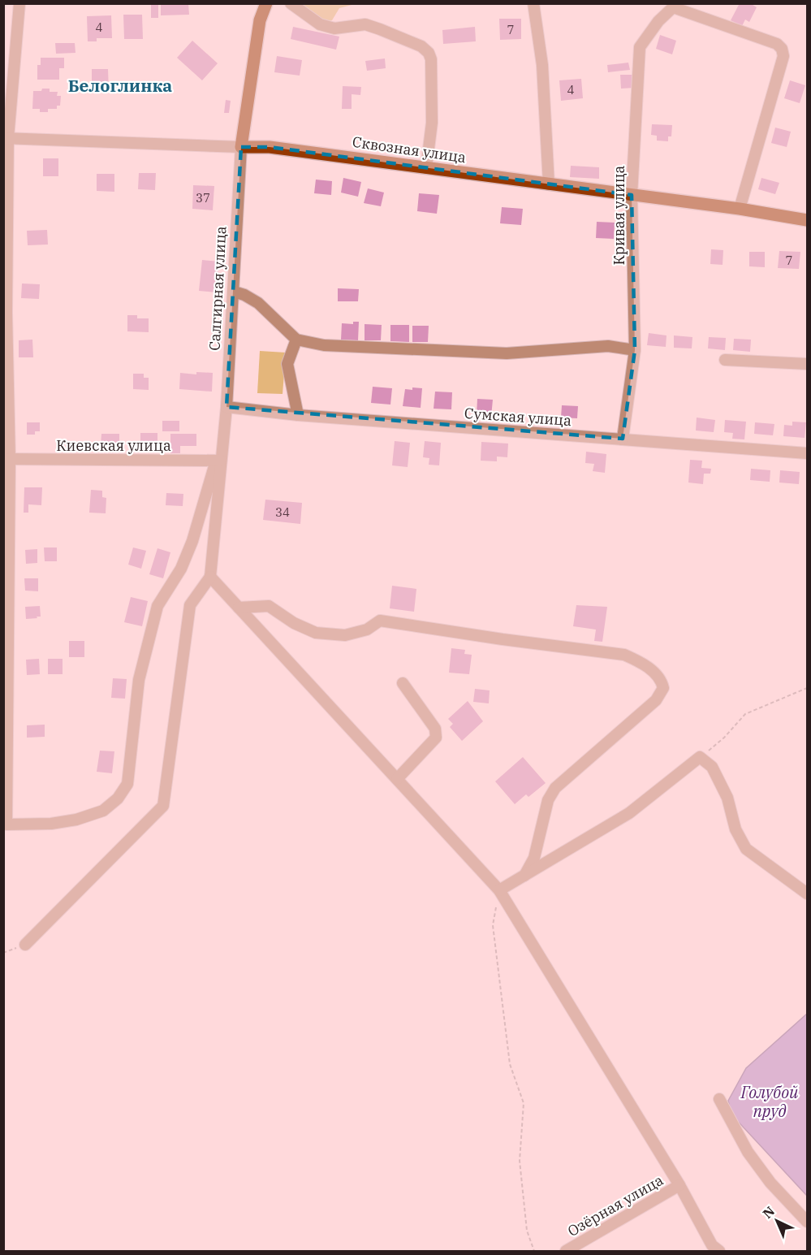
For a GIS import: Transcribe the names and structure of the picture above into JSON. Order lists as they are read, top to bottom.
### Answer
{
  "streets": {
    "main road": ["Сквозная улица", "Салгирная улица"],
    "street": [
      "Кривая улица",
      "Сумская улица",
      "Киевская улица",
      "Озёрная улица"
    ]
  },
  "crossings": [
    ["Сквозная улица", "Кривая улица"],
    ["Сквозная улица", "Салгирная улица"],
    ["Кривая улица", "Сумская улица"],
    ["Салгирная улица", "Сумская улица"],
    ["Салгирная улица", "Киевская улица"]
  ],
  "districts": ["Белоглинка"],
  "water": ["Голубой пруд"],
  "house_numbers": [
    "4",
    "7",
    "4",
    "37",
    "7",
    "34"
  ],
  "north": "top left"
}
